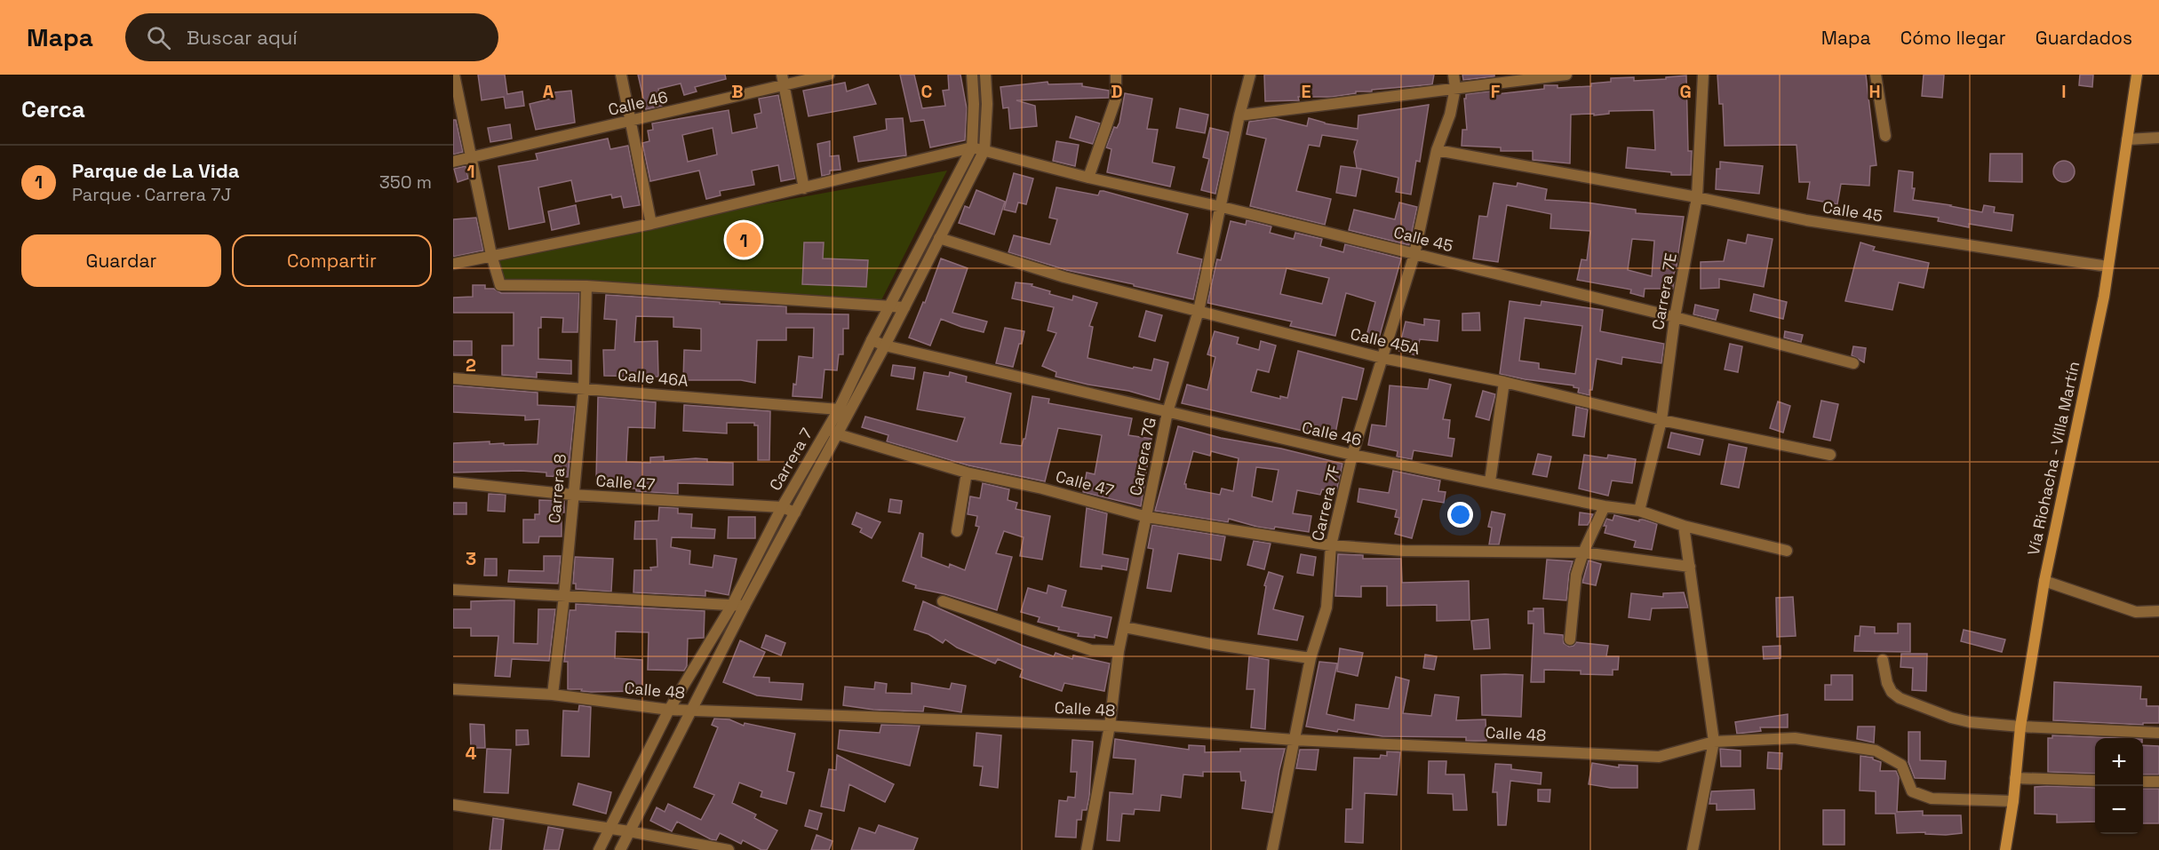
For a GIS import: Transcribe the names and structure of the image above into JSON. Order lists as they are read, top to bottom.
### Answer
{
  "streets": {
    "main road": ["Vía Riohacha - Villa Martín"],
    "street": [
      "Calle 46",
      "Calle 45",
      "Carrera 7E",
      "Calle 45A",
      "Calle 46A",
      "Carrera 7G",
      "Carrera 7",
      "Calle 47",
      "Carrera 8",
      "Carrera 7F",
      "Calle 48"
    ]
  },
  "crossings": [
    ["Calle 46", "Carrera 7E"],
    ["Calle 46", "Carrera 7G"],
    ["Calle 46", "Carrera 7"],
    ["Calle 46", "Carrera 7F"],
    ["Calle 45", "Carrera 7E"],
    ["Calle 45", "Carrera 7G"],
    ["Calle 45", "Vía Riohacha - Villa Martín"],
    ["Calle 45", "Carrera 7"],
    ["Calle 45", "Carrera 7F"],
    ["Carrera 7E", "Calle 45A"],
    ["Calle 45A", "Carrera 7G"],
    ["Calle 45A", "Carrera 7"],
    ["Calle 45A", "Carrera 7F"],
    ["Calle 46A", "Carrera 7"],
    ["Calle 46A", "Carrera 8"],
    ["Carrera 7G", "Calle 47"],
    ["Carrera 7G", "Calle 48"],
    ["Vía Riohacha - Villa Martín", "Calle 48"],
    ["Carrera 7", "Calle 47"],
    ["Carrera 7", "Calle 48"],
    ["Calle 47", "Carrera 8"],
    ["Calle 47", "Carrera 7F"],
    ["Carrera 8", "Calle 48"],
    ["Carrera 7F", "Calle 48"]
  ],
  "page": {
    "header": "Mapa",
    "search": "Buscar aquí",
    "nav": ["Mapa", "Cómo llegar", "Guardados"],
    "heading": "Cerca",
    "list": [
      {
        "mark": "1",
        "name": "Parque de La Vida",
        "note": "Parque · Carrera 7J",
        "value": "350 m"
      }
    ],
    "buttons": ["Guardar", "Compartir"],
    "pins": "1",
    "map_buttons": ["+", "−"]
  },
  "grid": {
    "columns": [
      "A",
      "B",
      "C",
      "D",
      "E",
      "F",
      "G",
      "H",
      "I"
    ],
    "rows": [
      "1",
      "2",
      "3",
      "4"
    ]
  }
}
